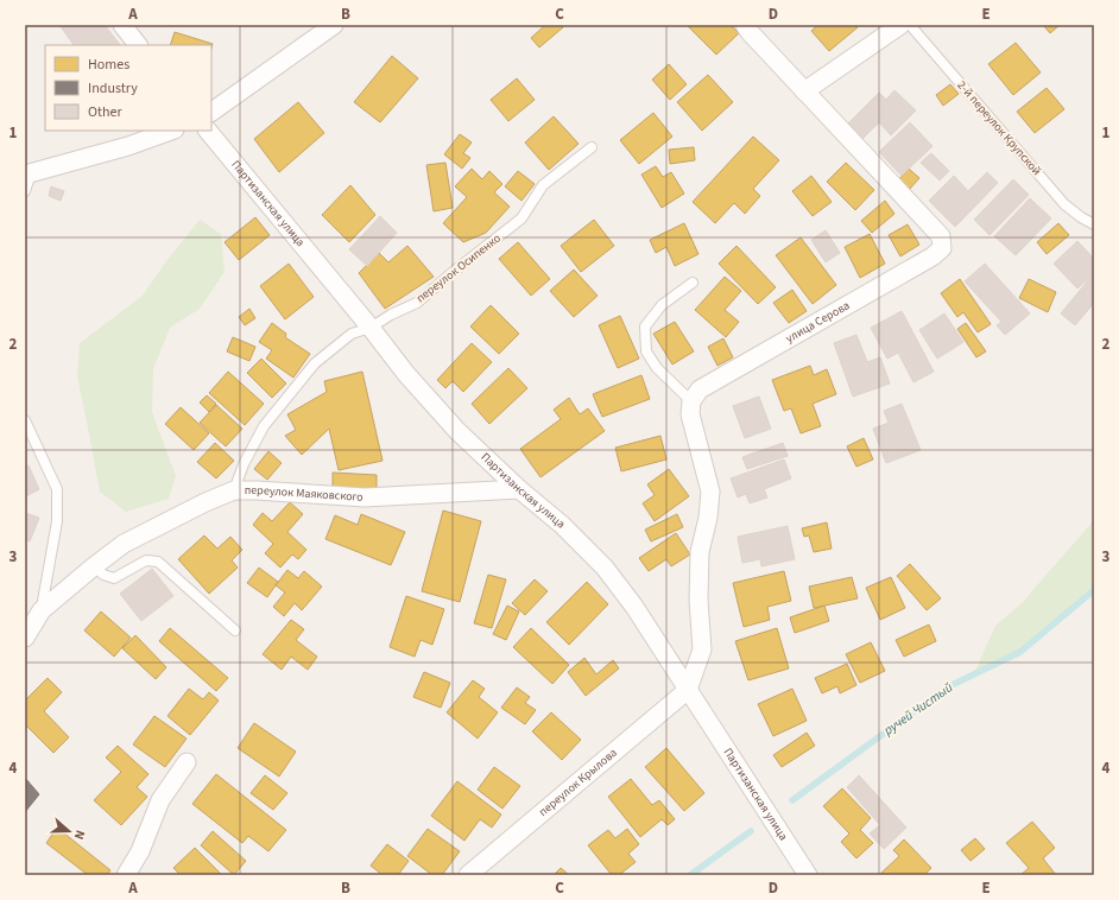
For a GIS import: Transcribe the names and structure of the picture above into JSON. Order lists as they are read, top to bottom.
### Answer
{
  "streets": {
    "street": [
      "Партизанская улица",
      "улица Серова",
      "переулок Маяковского",
      "переулок Крылова"
    ],
    "lane": ["2-й переулок Крупской", "переулок Осипенко"]
  },
  "crossings": [
    ["Партизанская улица", "переулок Осипенко"],
    ["Партизанская улица", "переулок Маяковского"],
    ["Партизанская улица", "переулок Крылова"],
    ["переулок Осипенко", "переулок Маяковского"]
  ],
  "water": ["ручей Чистый"],
  "legend": ["Homes", "Industry", "Other"],
  "north": "right",
  "grid": {
    "columns": [
      "A",
      "B",
      "C",
      "D",
      "E"
    ],
    "rows": [
      "1",
      "2",
      "3",
      "4"
    ]
  }
}
